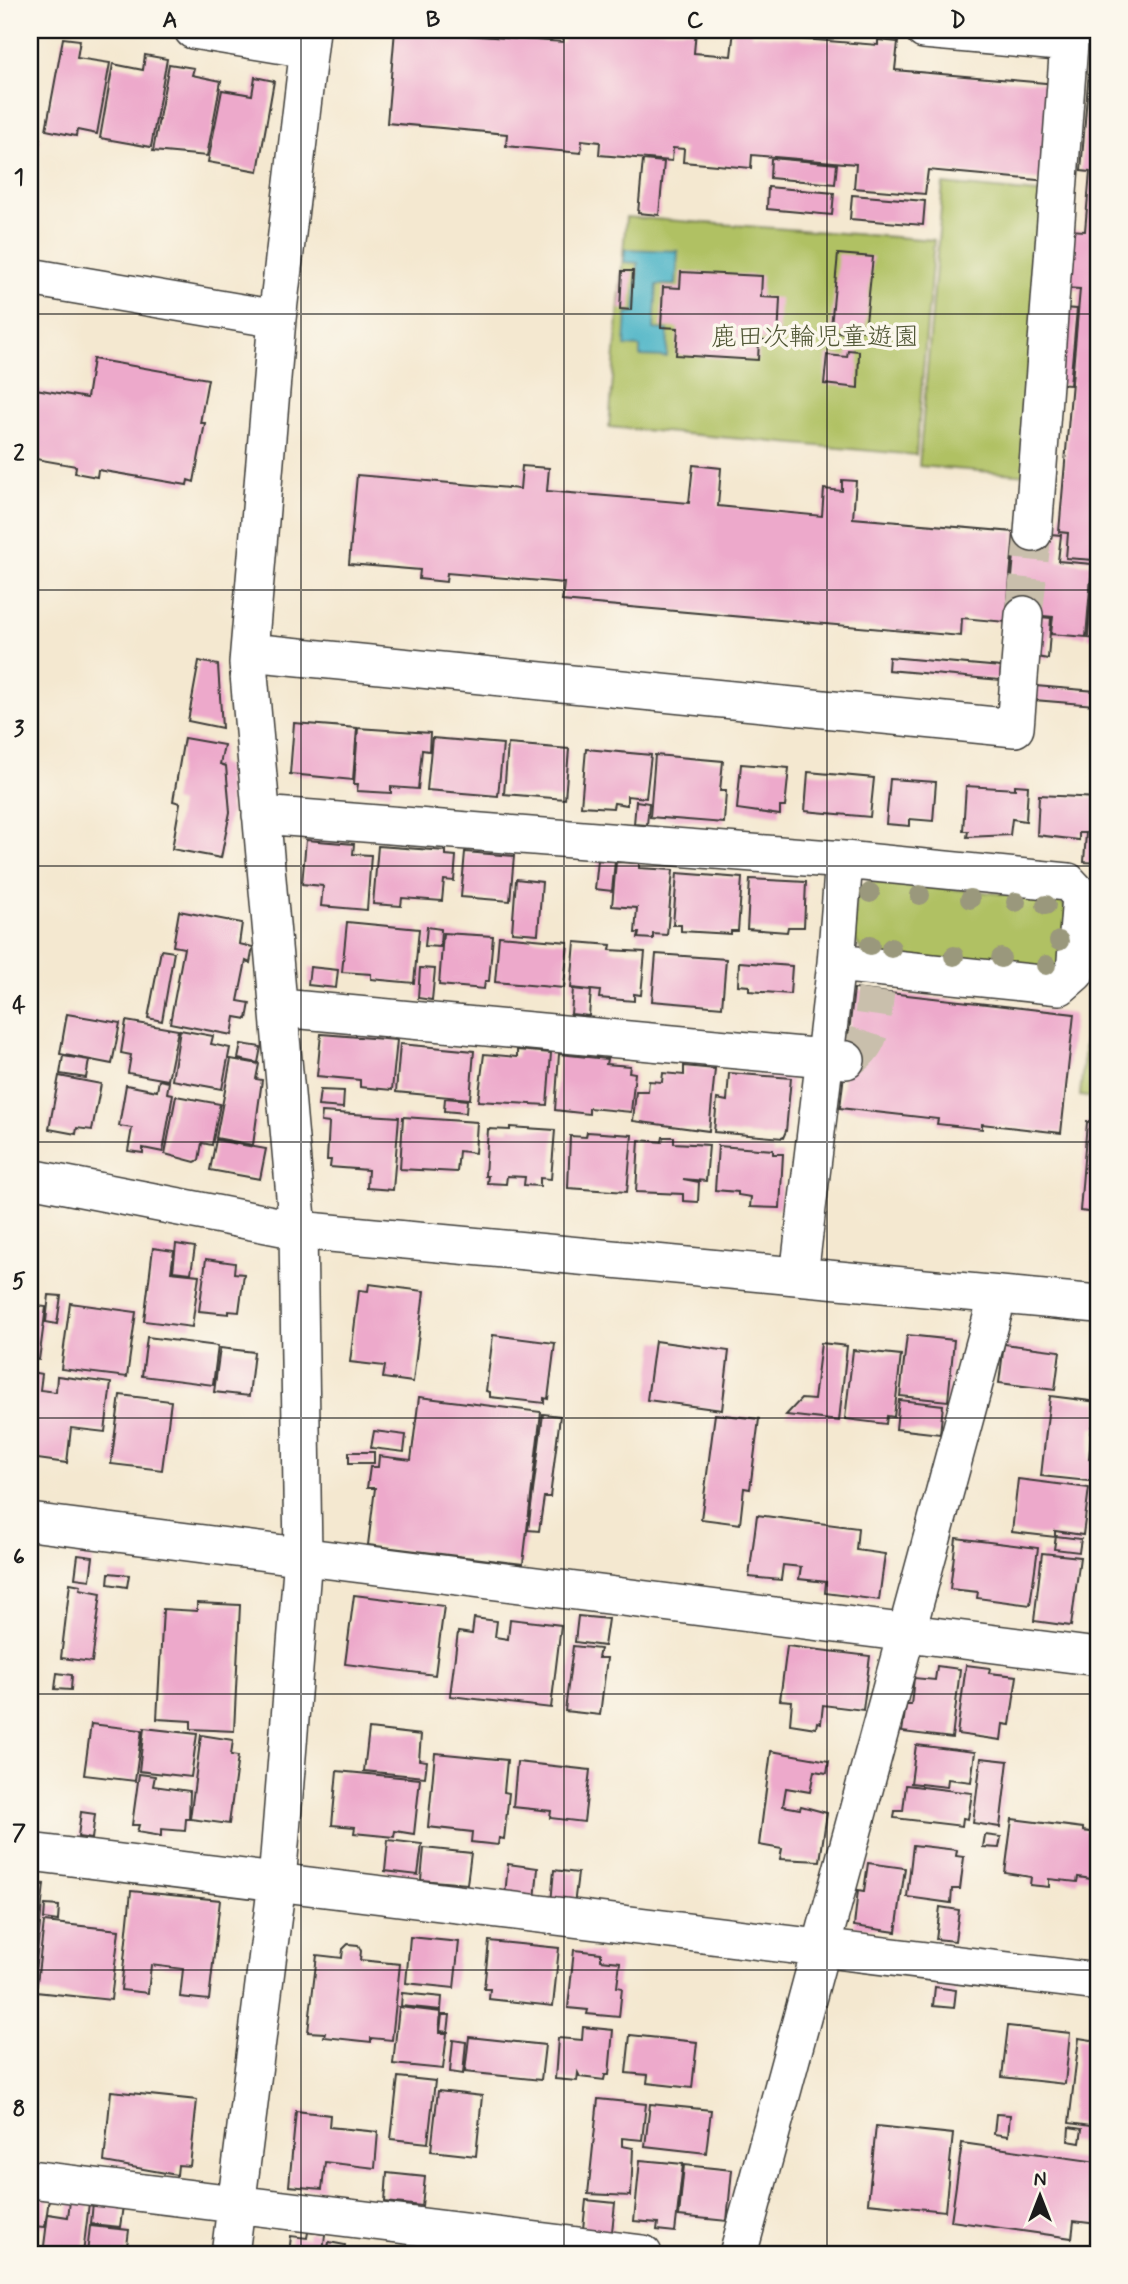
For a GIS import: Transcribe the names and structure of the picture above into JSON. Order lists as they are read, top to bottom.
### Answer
{
  "parks": ["鹿田次輪児童遊園"],
  "north": "top",
  "grid": {
    "columns": [
      "A",
      "B",
      "C",
      "D"
    ],
    "rows": [
      "1",
      "2",
      "3",
      "4",
      "5",
      "6",
      "7",
      "8"
    ]
  }
}
